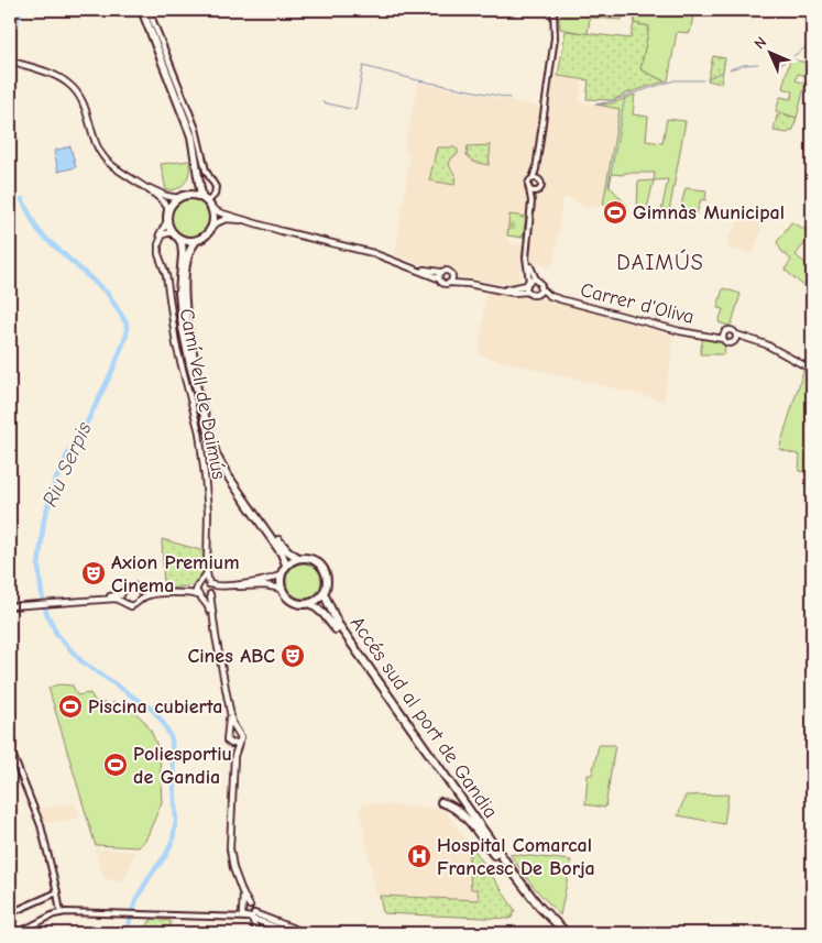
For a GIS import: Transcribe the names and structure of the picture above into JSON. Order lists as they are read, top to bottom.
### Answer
{
  "streets": {
    "highway": ["Accés sud al port de Gandia"],
    "main road": ["Carrer d'Oliva", "Camí Vell de Daimús"]
  },
  "districts": ["DAIMÚS"],
  "water": ["Riu Serpis"],
  "places": {
    "sports": ["Gimnàs Municipal", "Piscina cubierta", "Poliesportiu de Gandia"],
    "theatre": ["Axion Premium Cinema", "Cines ABC"],
    "hospital": ["Hospital Comarcal Francesc De Borja"]
  },
  "north": "top left"
}
